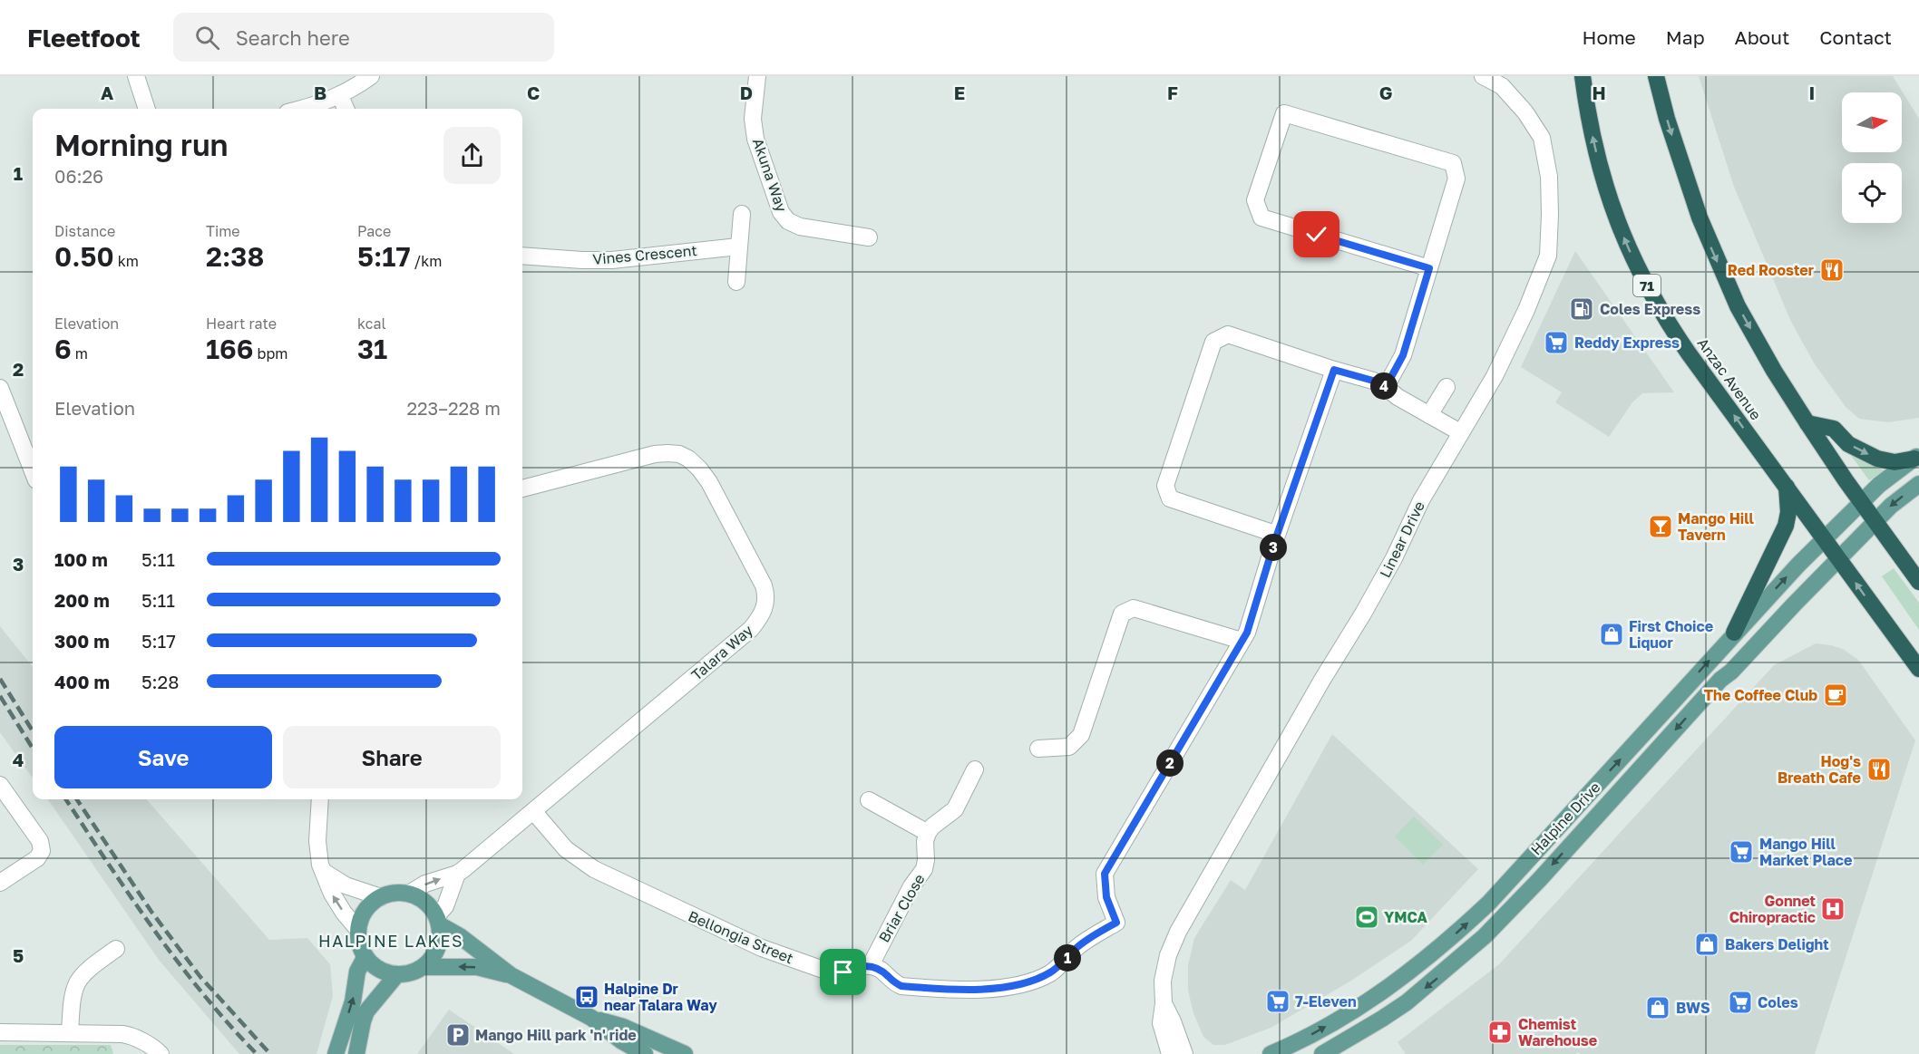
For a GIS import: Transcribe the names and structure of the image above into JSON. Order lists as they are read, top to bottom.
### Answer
{
  "streets": {
    "highway": ["71", "Anzac Avenue"],
    "main road": ["Halpine Drive"],
    "street": [
      "Akuna Way",
      "Vines Crescent",
      "Linear Drive",
      "Talara Way",
      "Briar Close",
      "Bellongia Street"
    ]
  },
  "crossings": [
    ["Anzac Avenue", "Halpine Drive"],
    ["Talara Way", "Bellongia Street"],
    ["Briar Close", "Bellongia Street"]
  ],
  "districts": ["HALPINE LAKES"],
  "places": {
    "restaurant": ["Red Rooster", "Hog's Breath Cafe"],
    "fuel station": ["Coles Express"],
    "supermarket": [
      "Reddy Express",
      "Mango Hill Market Place",
      "7-Eleven",
      "Coles"
    ],
    "bar": ["Mango Hill Tavern"],
    "shop": ["First Choice Liquor", "Bakers Delight", "BWS"],
    "cafe": ["The Coffee Club"],
    "hospital": ["Gonnet Chiropractic"],
    "sports": ["YMCA"],
    "bus stop": ["Halpine Dr near Talara Way"],
    "pharmacy": ["Chemist Warehouse"],
    "parking": ["Mango Hill park 'n' ride"]
  },
  "north": "right",
  "page": {
    "header": "Fleetfoot",
    "search": "Search here",
    "nav": [
      "Home",
      "Map",
      "About",
      "Contact"
    ],
    "heading": ["Morning run", "06:26"],
    "stats": [
      ["Distance", "0.50 km"],
      ["Time", "2:38"],
      ["Pace", "5:17 /km"],
      ["Elevation", "6 m"],
      ["Heart rate", "166 bpm"],
      ["kcal", "31"]
    ],
    "pins": [
      "4",
      "3",
      "2",
      "1"
    ],
    "chart": ["Elevation", "223–228 m"],
    "list": [
      {
        "name": "100 m",
        "note": "5:11"
      },
      {
        "name": "200 m",
        "note": "5:11"
      },
      {
        "name": "300 m",
        "note": "5:17"
      },
      {
        "name": "400 m",
        "note": "5:28"
      }
    ],
    "buttons": ["Save", "Share"]
  },
  "grid": {
    "columns": [
      "A",
      "B",
      "C",
      "D",
      "E",
      "F",
      "G",
      "H",
      "I"
    ],
    "rows": [
      "1",
      "2",
      "3",
      "4",
      "5"
    ]
  }
}
